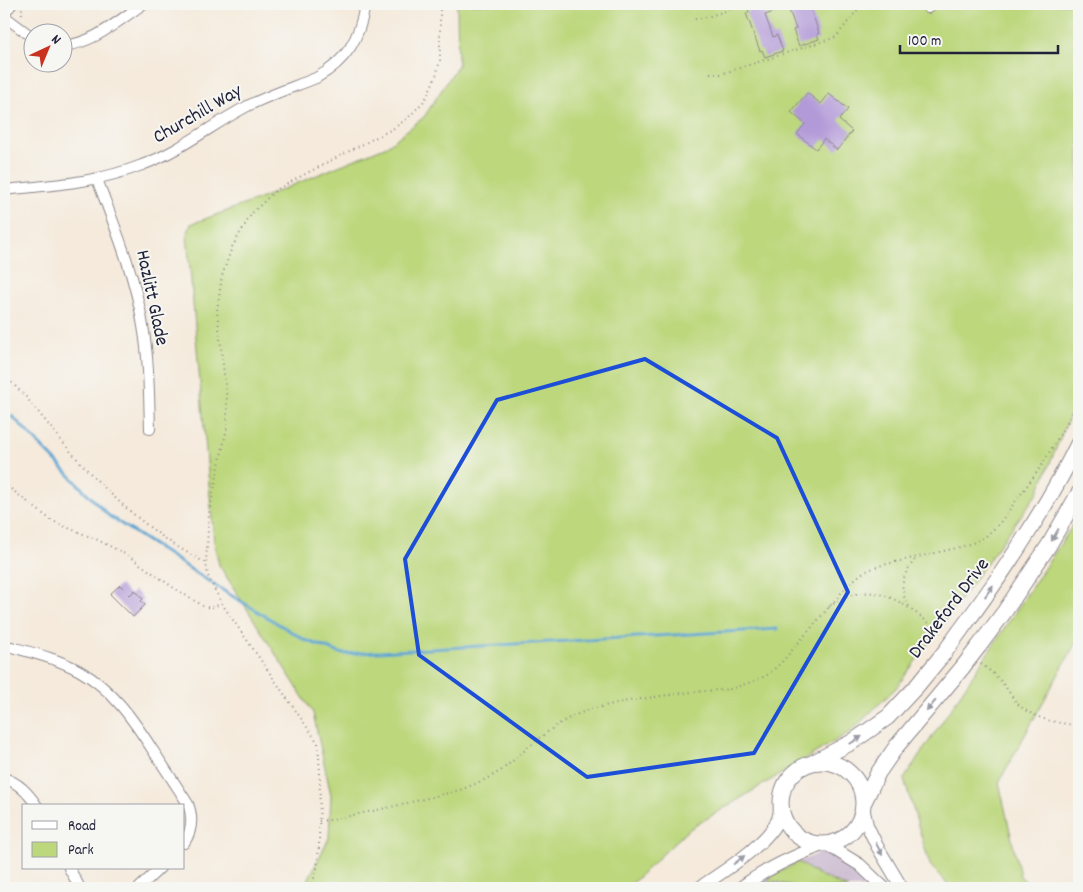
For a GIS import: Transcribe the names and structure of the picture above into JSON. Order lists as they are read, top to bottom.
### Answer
{
  "streets": {
    "highway": ["Drakeford Drive"],
    "street": ["Churchill Way", "Hazlitt Glade"]
  },
  "crossings": [
    ["Churchill Way", "Hazlitt Glade"]
  ],
  "legend": ["Road", "Park"],
  "scale_bar": "100 m",
  "north": "top right"
}
